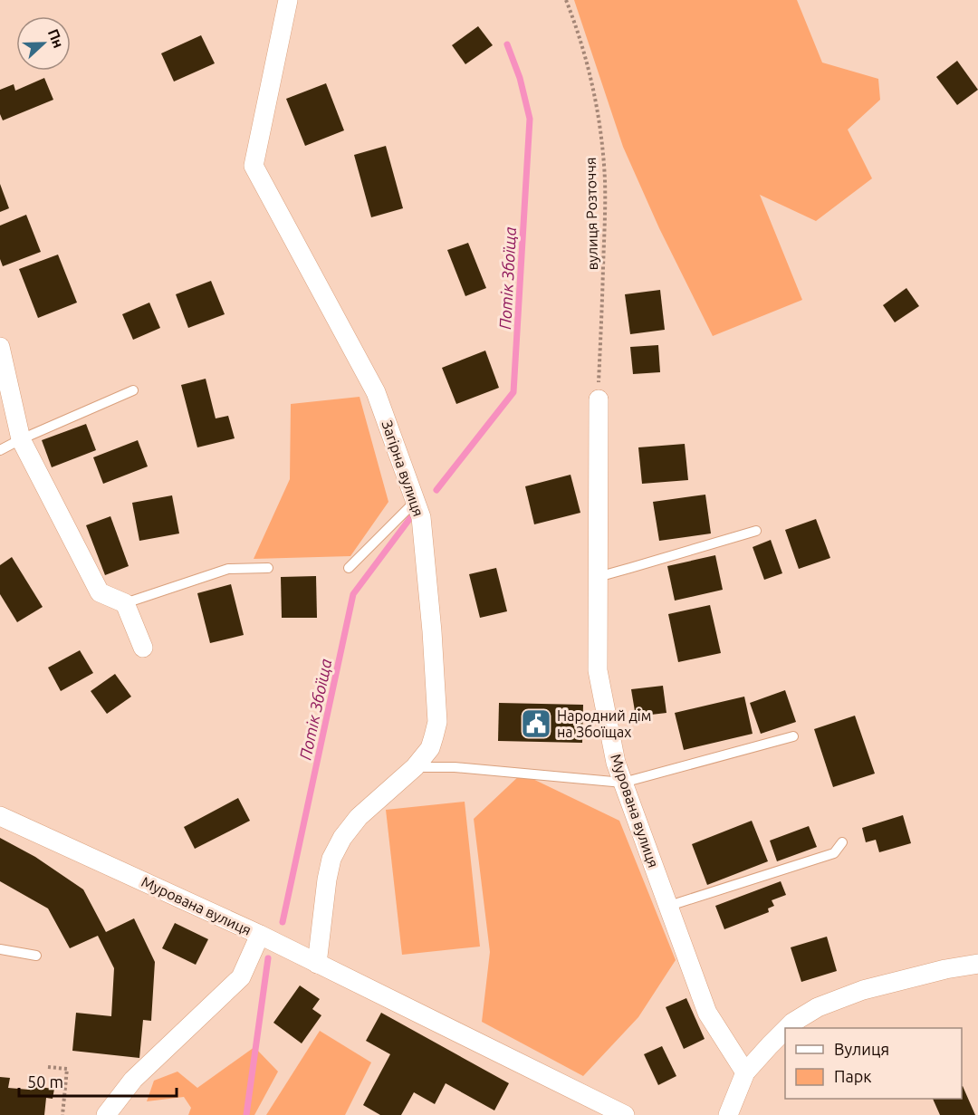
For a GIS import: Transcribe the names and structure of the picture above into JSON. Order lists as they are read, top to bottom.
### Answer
{
  "streets": {
    "street": ["Загірна вулиця", "Мурована вулиця"],
    "path": ["вулиця Розточчя"]
  },
  "crossings": [
    ["вулиця Розточчя", "Мурована вулиця"],
    ["Загірна вулиця", "Мурована вулиця"]
  ],
  "water": ["Потік Збоїща"],
  "places": {
    "public building": ["Народний дім на Збоїщах"]
  },
  "legend": ["Вулиця", "Парк"],
  "scale_bar": "50 m",
  "north": "right"
}
